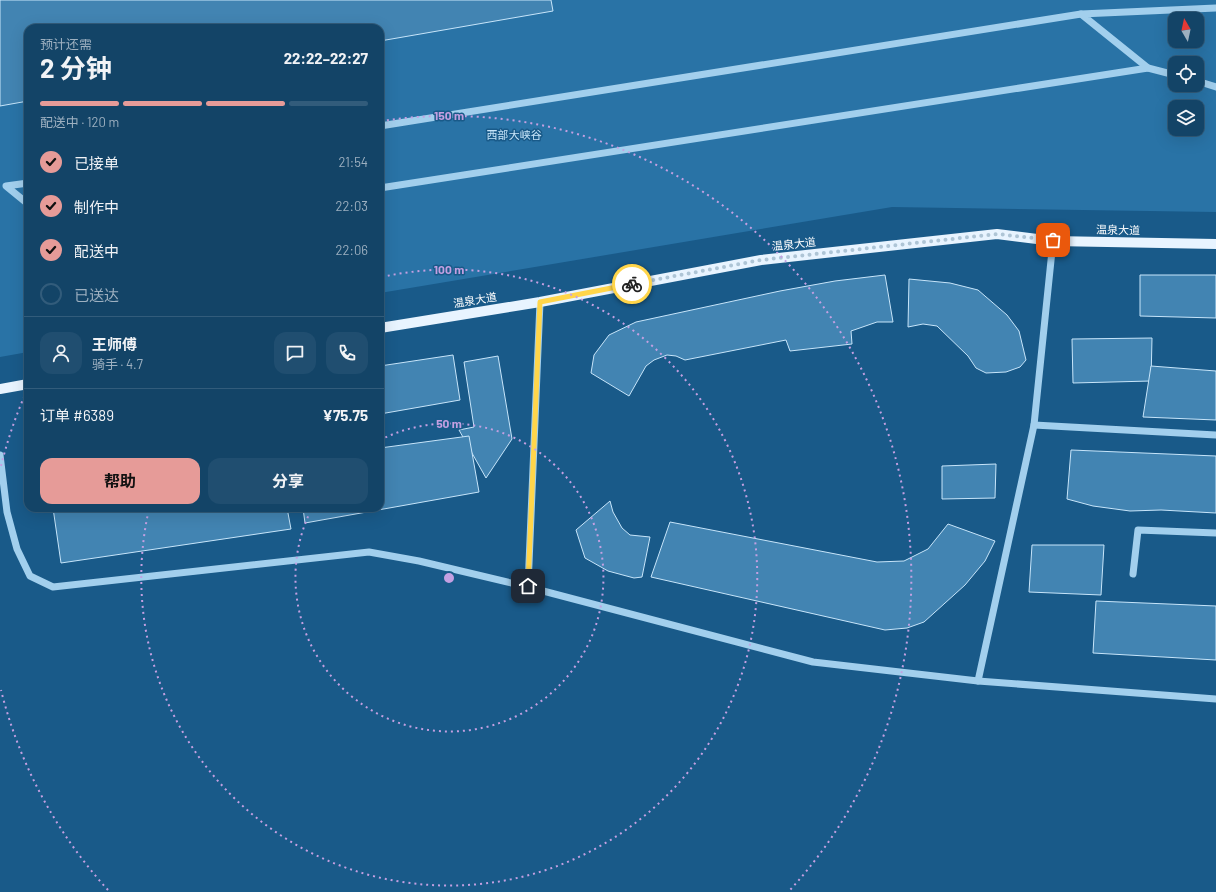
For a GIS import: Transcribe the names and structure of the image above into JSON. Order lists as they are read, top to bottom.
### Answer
{
  "streets": {
    "main road": ["温泉大道"]
  },
  "parks": ["西部大峡谷"],
  "north": "top",
  "page": {
    "heading": ["2 分钟", "预计还需", "22:22–22:27"],
    "panel": [
      "王师傅",
      "骑手 · 4.7",
      "订单 #6389",
      "¥75.75"
    ],
    "bar": "配送中 · 120 m",
    "list": [
      ["已接单", "21:54"],
      ["制作中", "22:03"],
      ["配送中", "22:06"],
      "已送达"
    ],
    "buttons": ["帮助", "分享"]
  },
  "rings": ["150 m", "100 m", "50 m"]
}
